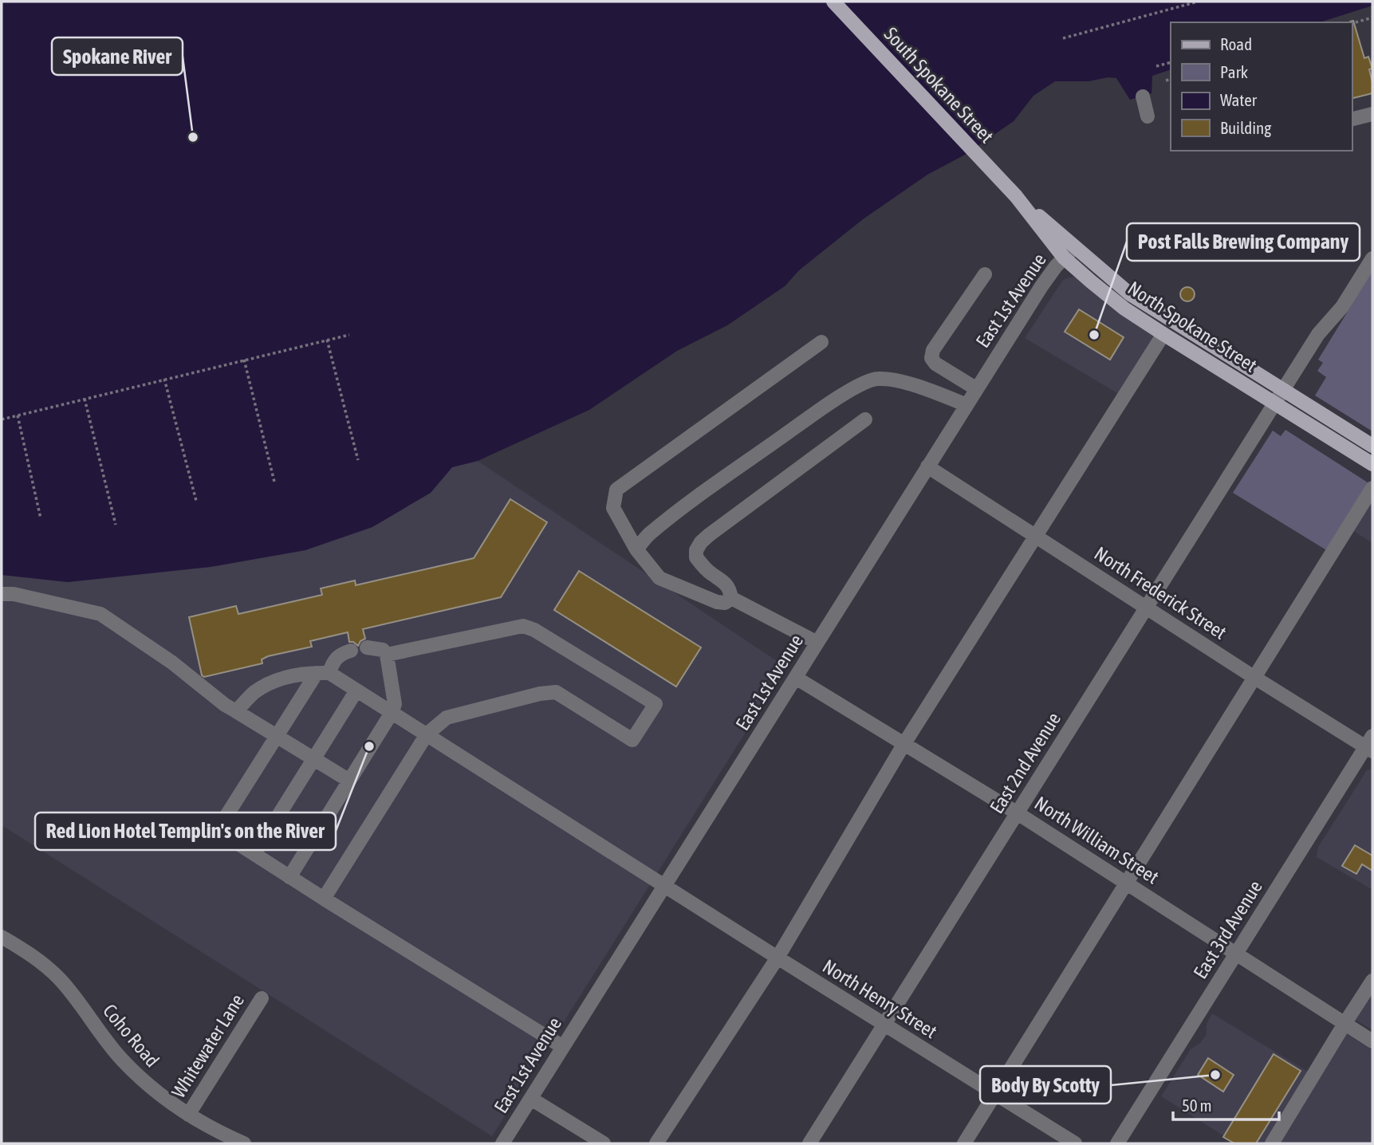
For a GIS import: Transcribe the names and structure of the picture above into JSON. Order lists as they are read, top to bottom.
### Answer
{
  "streets": {
    "main road": ["South Spokane Street", "North Spokane Street"],
    "street": [
      "East 1st Avenue",
      "North Frederick Street",
      "East 2nd Avenue",
      "North William Street",
      "East 3rd Avenue",
      "North Henry Street",
      "Coho Road",
      "Whitewater Lane"
    ]
  },
  "crossings": [
    ["South Spokane Street", "North Spokane Street"],
    ["East 1st Avenue", "North Spokane Street"],
    ["East 1st Avenue", "North Frederick Street"],
    ["East 1st Avenue", "North William Street"],
    ["East 1st Avenue", "North Henry Street"],
    ["North Spokane Street", "East 2nd Avenue"],
    ["North Frederick Street", "East 2nd Avenue"],
    ["North Frederick Street", "East 3rd Avenue"],
    ["East 2nd Avenue", "North William Street"],
    ["East 2nd Avenue", "North Henry Street"],
    ["North William Street", "East 3rd Avenue"],
    ["Coho Road", "Whitewater Lane"]
  ],
  "places": [
    "Spokane River",
    "Post Falls Brewing Company",
    "Red Lion Hotel Templin's on the River",
    "Body By Scotty"
  ],
  "legend": [
    "Road",
    "Park",
    "Water",
    "Building"
  ],
  "scale_bar": "50 m"
}
